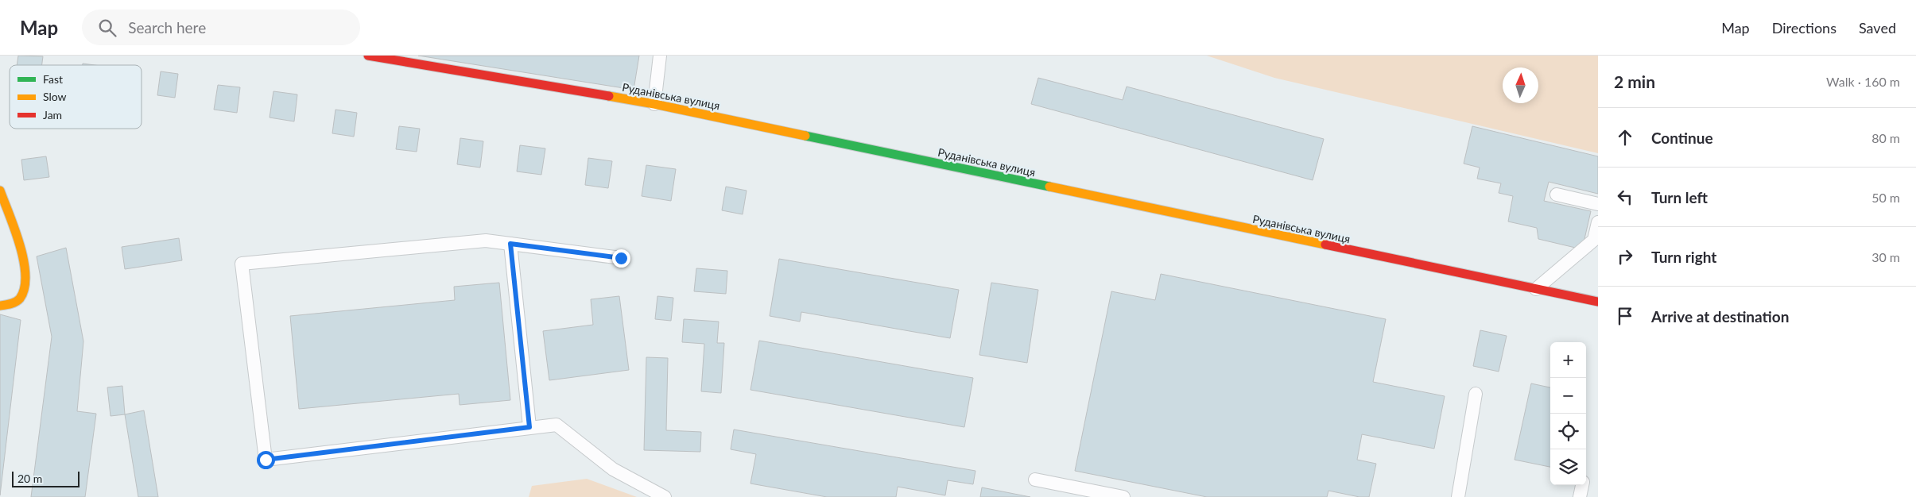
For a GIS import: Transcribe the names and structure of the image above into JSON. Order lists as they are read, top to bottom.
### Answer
{
  "streets": {
    "street": ["Руданівська вулиця"]
  },
  "legend": ["Fast", "Slow", "Jam"],
  "scale_bar": "20 m",
  "north": "top",
  "page": {
    "header": "Map",
    "search": "Search here",
    "nav": ["Map", "Directions", "Saved"],
    "heading": ["2 min", "Walk · 160 m"],
    "list": [
      ["Continue", "80 m"],
      ["Turn left", "50 m"],
      ["Turn right", "30 m"],
      "Arrive at destination"
    ],
    "map_buttons": ["+", "−"],
    "scale": "20 m"
  }
}
